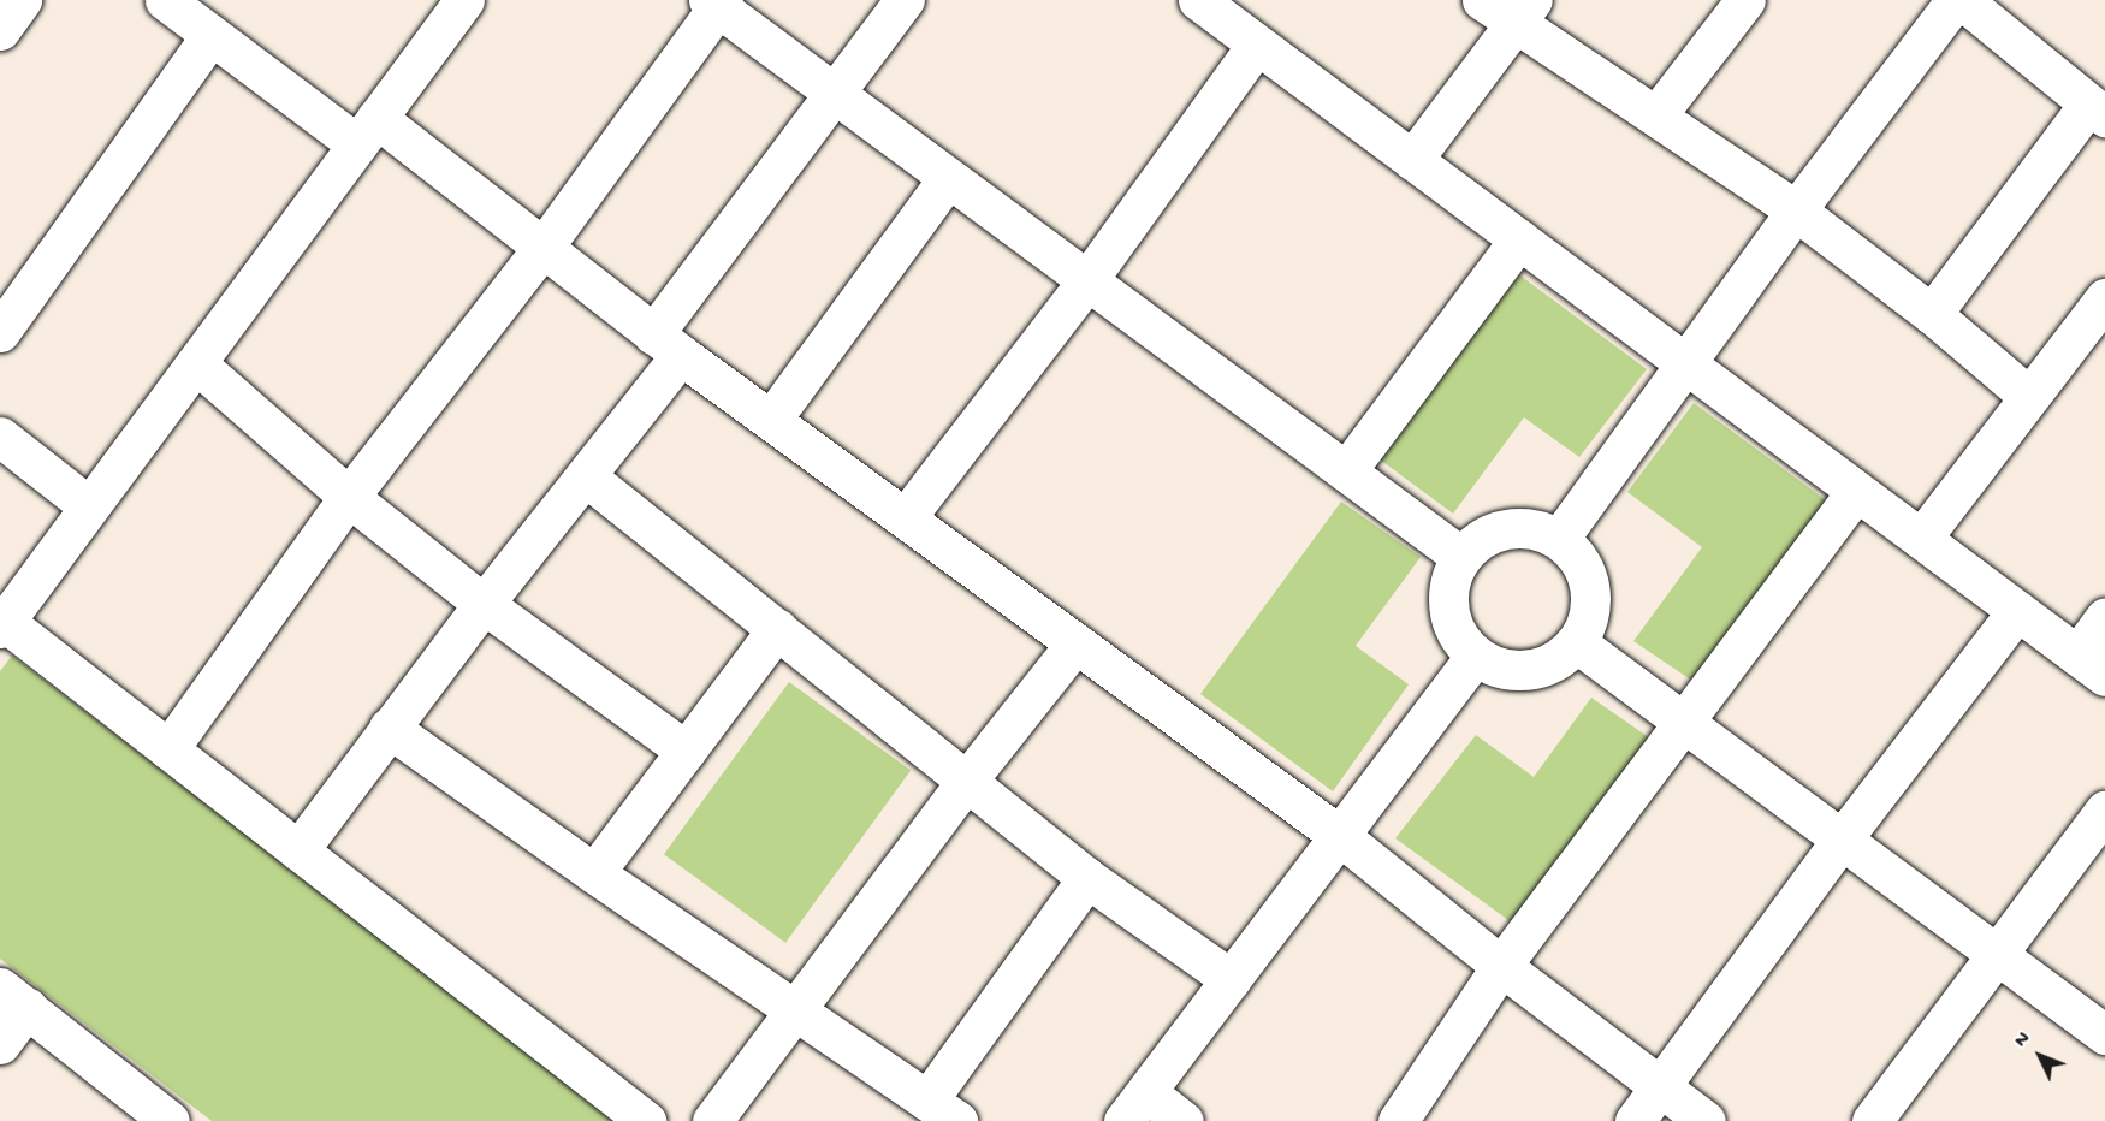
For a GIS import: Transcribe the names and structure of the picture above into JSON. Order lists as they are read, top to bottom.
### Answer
{
  "north": "top left"
}
